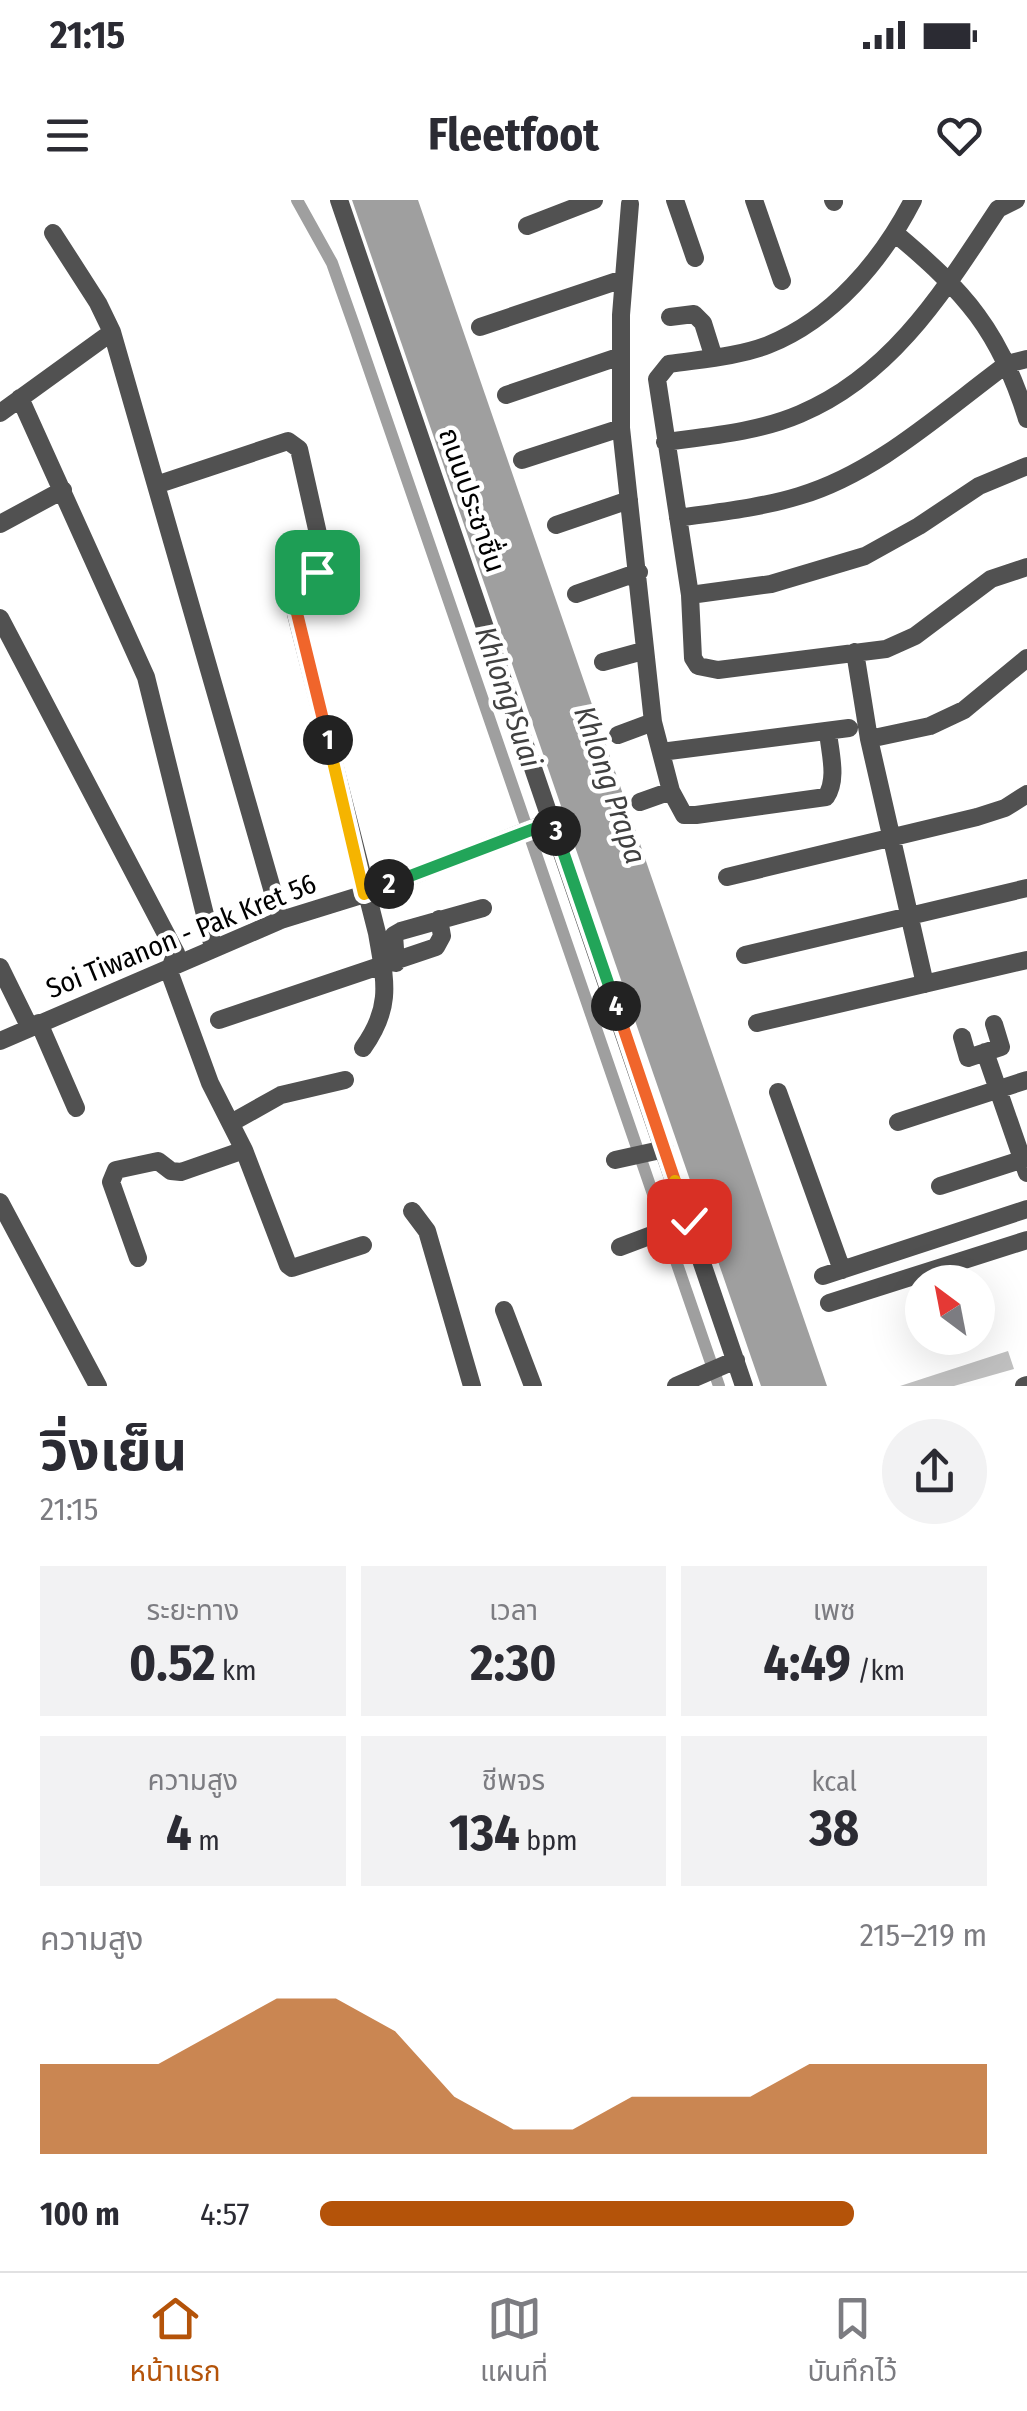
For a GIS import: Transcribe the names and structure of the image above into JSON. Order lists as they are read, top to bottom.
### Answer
{
  "streets": {
    "street": ["ถนนประชาชื่น", "Soi Tiwanon - Pak Kret 56"]
  },
  "crossings": [
    ["ถนนประชาชื่น", "Soi Tiwanon - Pak Kret 56"]
  ],
  "water": ["Khlong Suai", "Khlong Prapa"],
  "north": "top left",
  "page": {
    "status": "21:15",
    "header": "Fleetfoot",
    "pins": [
      "1",
      "3",
      "2",
      "4"
    ],
    "heading": ["วิ่งเย็น", "21:15"],
    "stats": [
      ["ระยะทาง", "0.52 km"],
      ["เวลา", "2:30"],
      ["เพซ", "4:49 /km"],
      ["ความสูง", "4 m"],
      ["ชีพจร", "134 bpm"],
      ["kcal", "38"]
    ],
    "chart": ["ความสูง", "215–219 m"],
    "list": [
      {
        "name": "100 m",
        "note": "4:57"
      }
    ],
    "tabs": ["หน้าแรก", "แผนที่", "บันทึกไว้"]
  }
}
